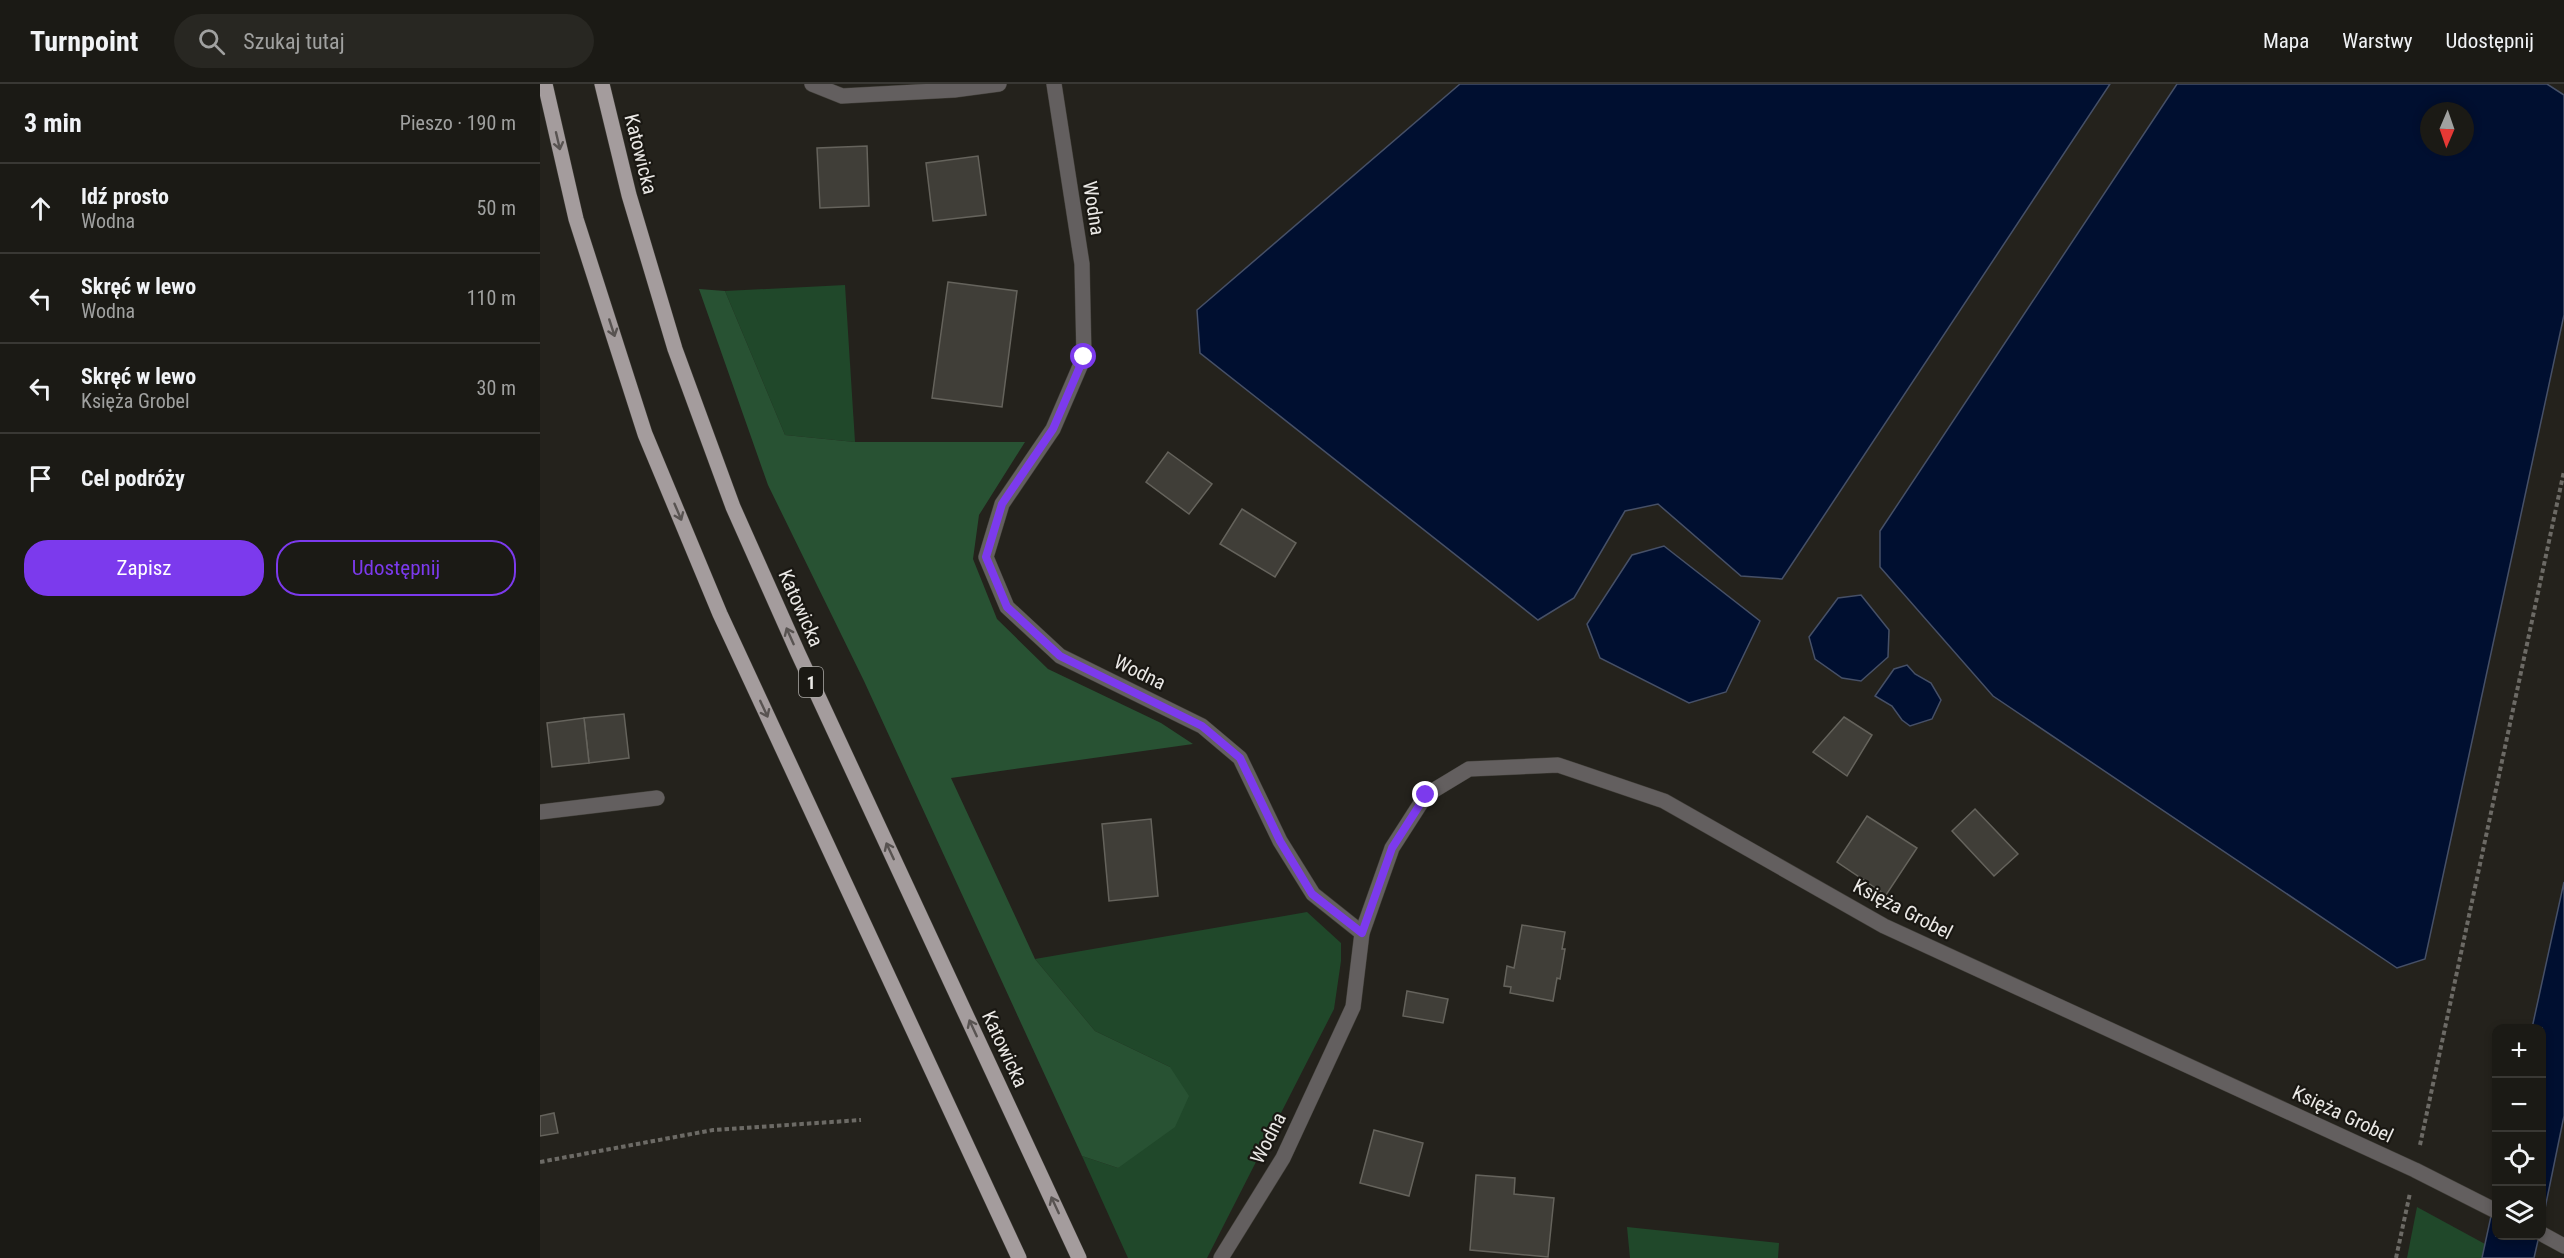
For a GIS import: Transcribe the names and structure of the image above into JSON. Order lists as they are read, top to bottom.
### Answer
{
  "streets": {
    "main road": ["Katowicka", "1"],
    "street": ["Wodna", "Księża Grobel"]
  },
  "crossings": [
    ["Wodna", "Księża Grobel"]
  ],
  "north": "bottom",
  "page": {
    "header": "Turnpoint",
    "search": "Szukaj tutaj",
    "nav": ["Mapa", "Warstwy", "Udostępnij"],
    "heading": ["3 min", "Pieszo · 190 m"],
    "list": [
      ["Idź prosto", "Wodna", "50 m"],
      ["Skręć w lewo", "Wodna", "110 m"],
      ["Skręć w lewo", "Księża Grobel", "30 m"],
      "Cel podróży"
    ],
    "buttons": ["Zapisz", "Udostępnij"],
    "map_buttons": ["+", "−"]
  }
}
